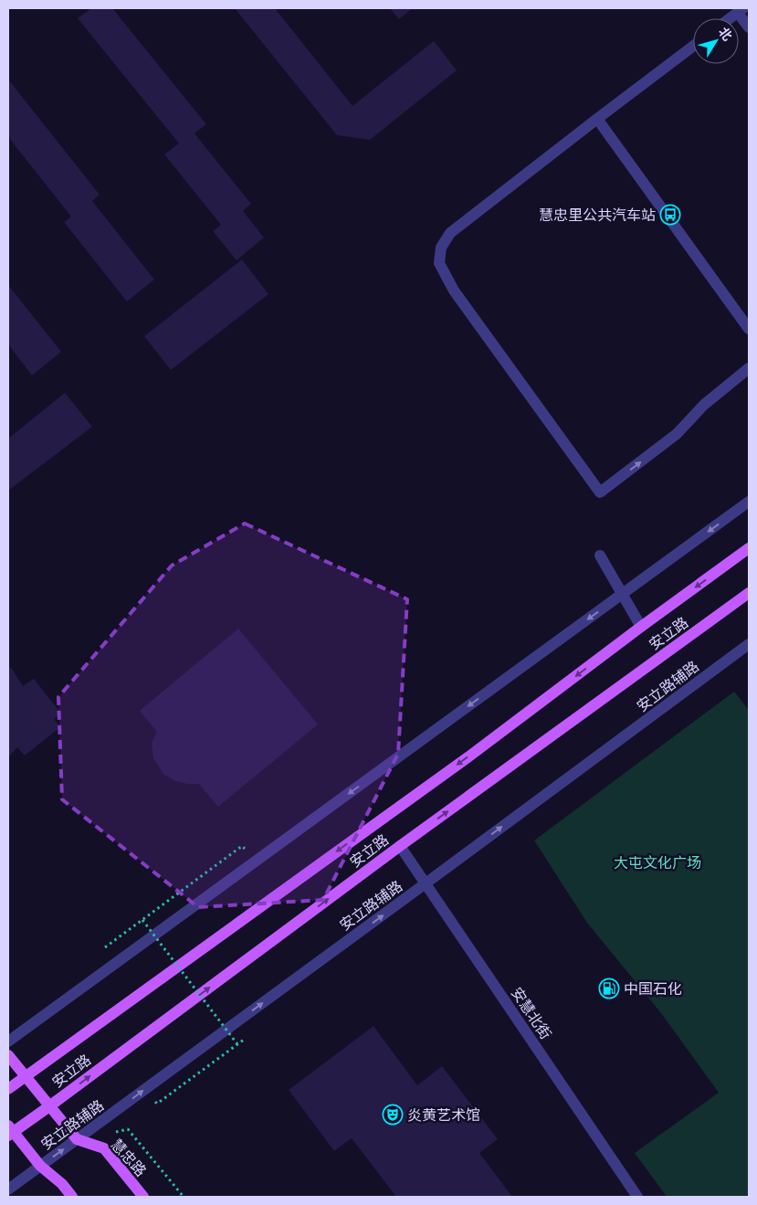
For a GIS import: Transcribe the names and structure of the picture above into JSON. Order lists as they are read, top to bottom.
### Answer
{
  "streets": {
    "main road": ["安立路", "慧忠路"],
    "street": ["安立路辅路", "安慧北街"]
  },
  "crossings": [
    ["安立路", "安慧北街"],
    ["安立路辅路", "安慧北街"],
    ["安立路辅路", "慧忠路"]
  ],
  "one_way": ["安立路辅路"],
  "parks": ["大屯文化广场"],
  "places": {
    "bus stop": ["慧忠里公共汽车站"],
    "fuel station": ["中国石化"],
    "theatre": ["炎黄艺术馆"]
  },
  "north": "top right"
}
